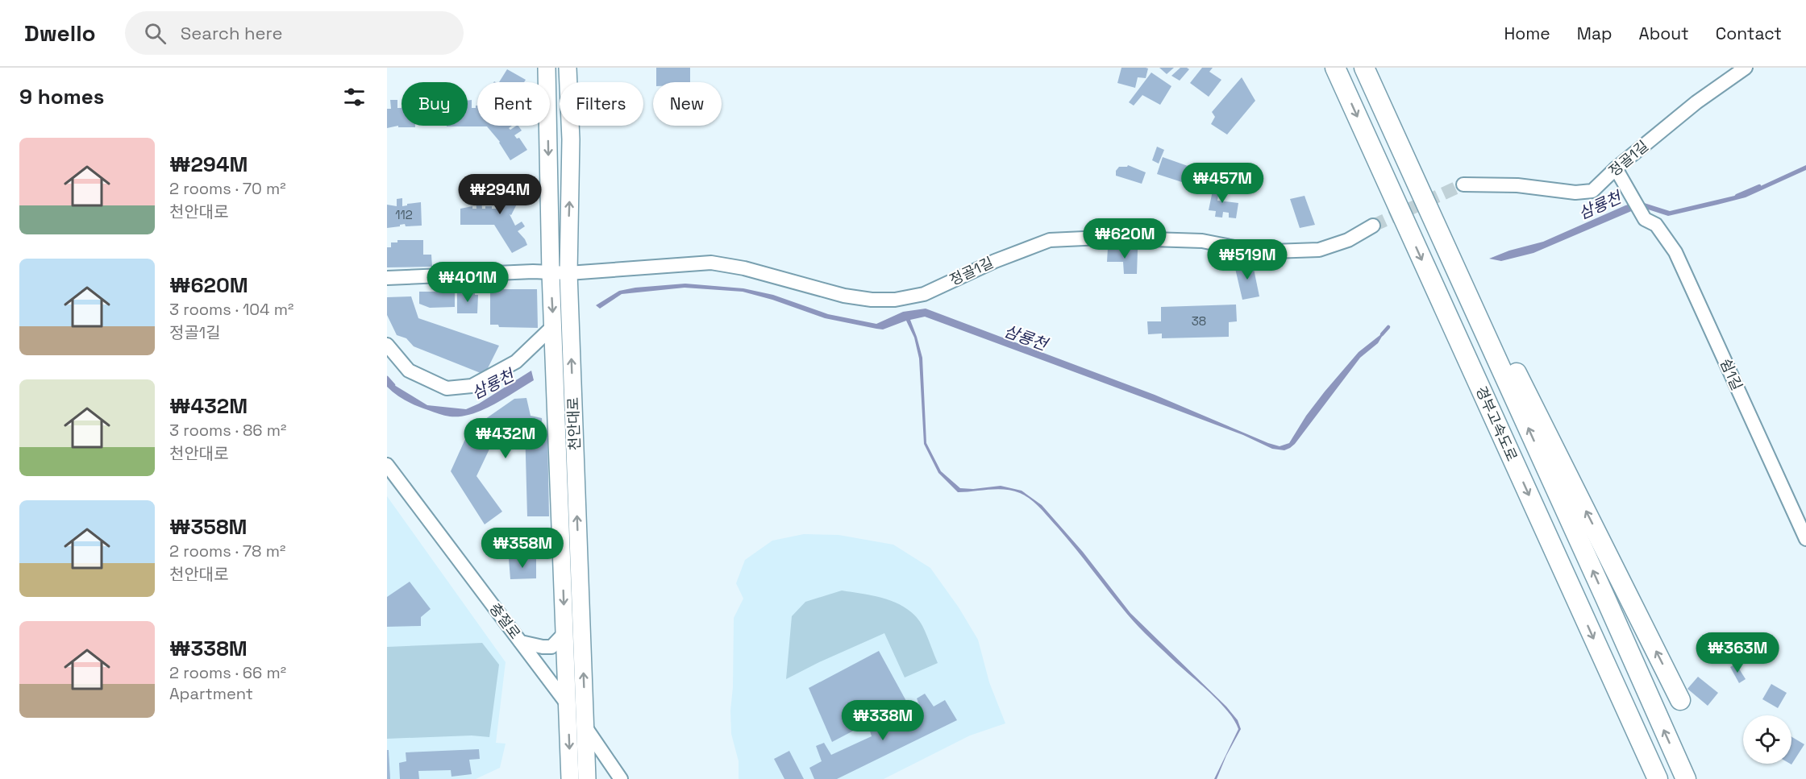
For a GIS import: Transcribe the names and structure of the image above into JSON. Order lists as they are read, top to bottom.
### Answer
{
  "streets": {
    "highway": ["경부고속도로"],
    "main road": ["천안대로"],
    "street": ["정골1길", "쉼1길", "충절로"]
  },
  "crossings": [
    ["정골1길", "쉼1길"],
    ["정골1길", "천안대로"],
    ["천안대로", "충절로"]
  ],
  "water": ["삼룡천"],
  "house_numbers": ["112", "38"],
  "page": {
    "header": "Dwello",
    "search": "Search here",
    "nav": [
      "Home",
      "Map",
      "About",
      "Contact"
    ],
    "heading": "9 homes",
    "chip": [
      "Buy",
      "Rent",
      "Filters",
      "New"
    ],
    "list": [
      {
        "name": "₩294M",
        "note": "2 rooms · 70 m² · 천안대로"
      },
      {
        "name": "₩620M",
        "note": "3 rooms · 104 m² · 정골1길"
      },
      {
        "name": "₩432M",
        "note": "3 rooms · 86 m² · 천안대로"
      },
      {
        "name": "₩358M",
        "note": "2 rooms · 78 m² · 천안대로"
      },
      {
        "name": "₩338M",
        "note": "2 rooms · 66 m² · Apartment"
      }
    ],
    "price": [
      "₩457M",
      "₩294M",
      "₩620M",
      "₩519M",
      "₩401M",
      "₩432M",
      "₩358M",
      "₩363M",
      "₩338M"
    ]
  }
}
